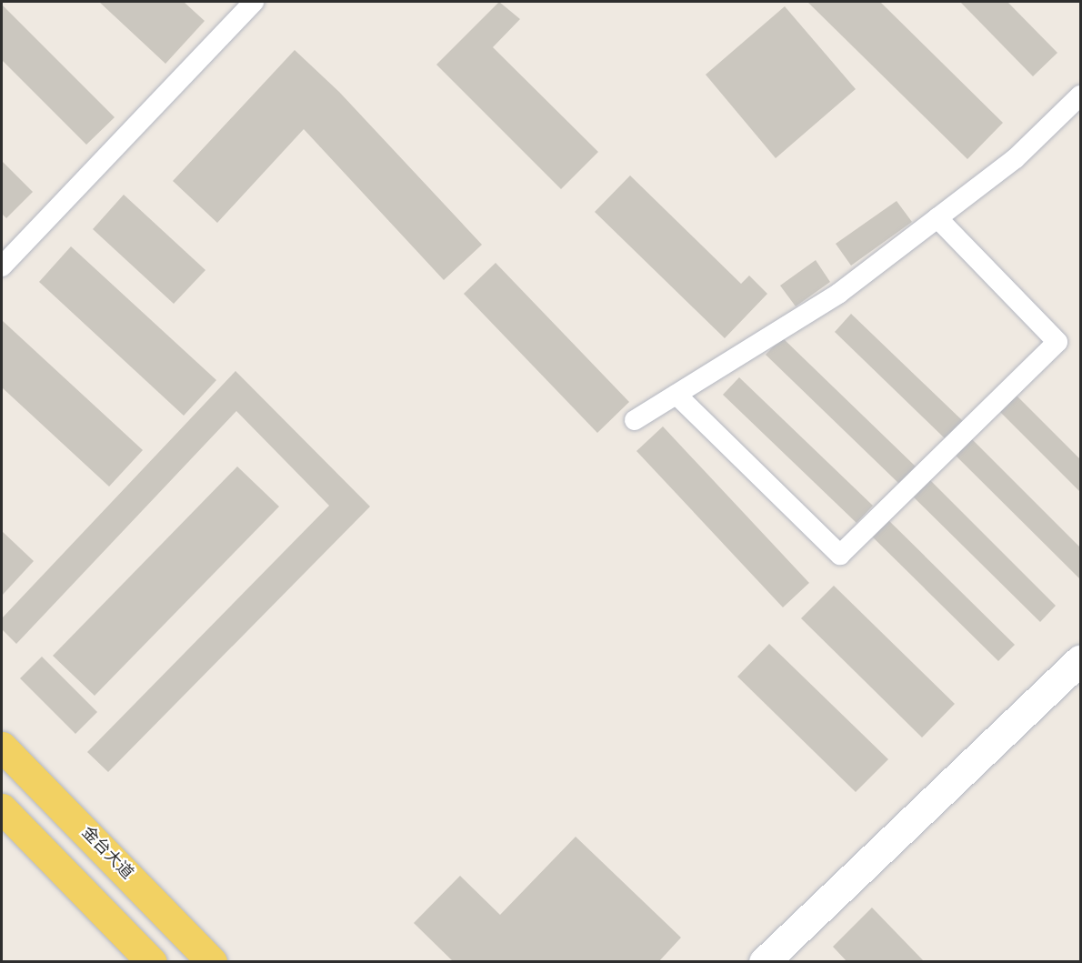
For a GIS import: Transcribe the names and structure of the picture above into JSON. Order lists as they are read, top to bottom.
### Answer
{
  "streets": {
    "main road": ["金台大道"]
  }
}
